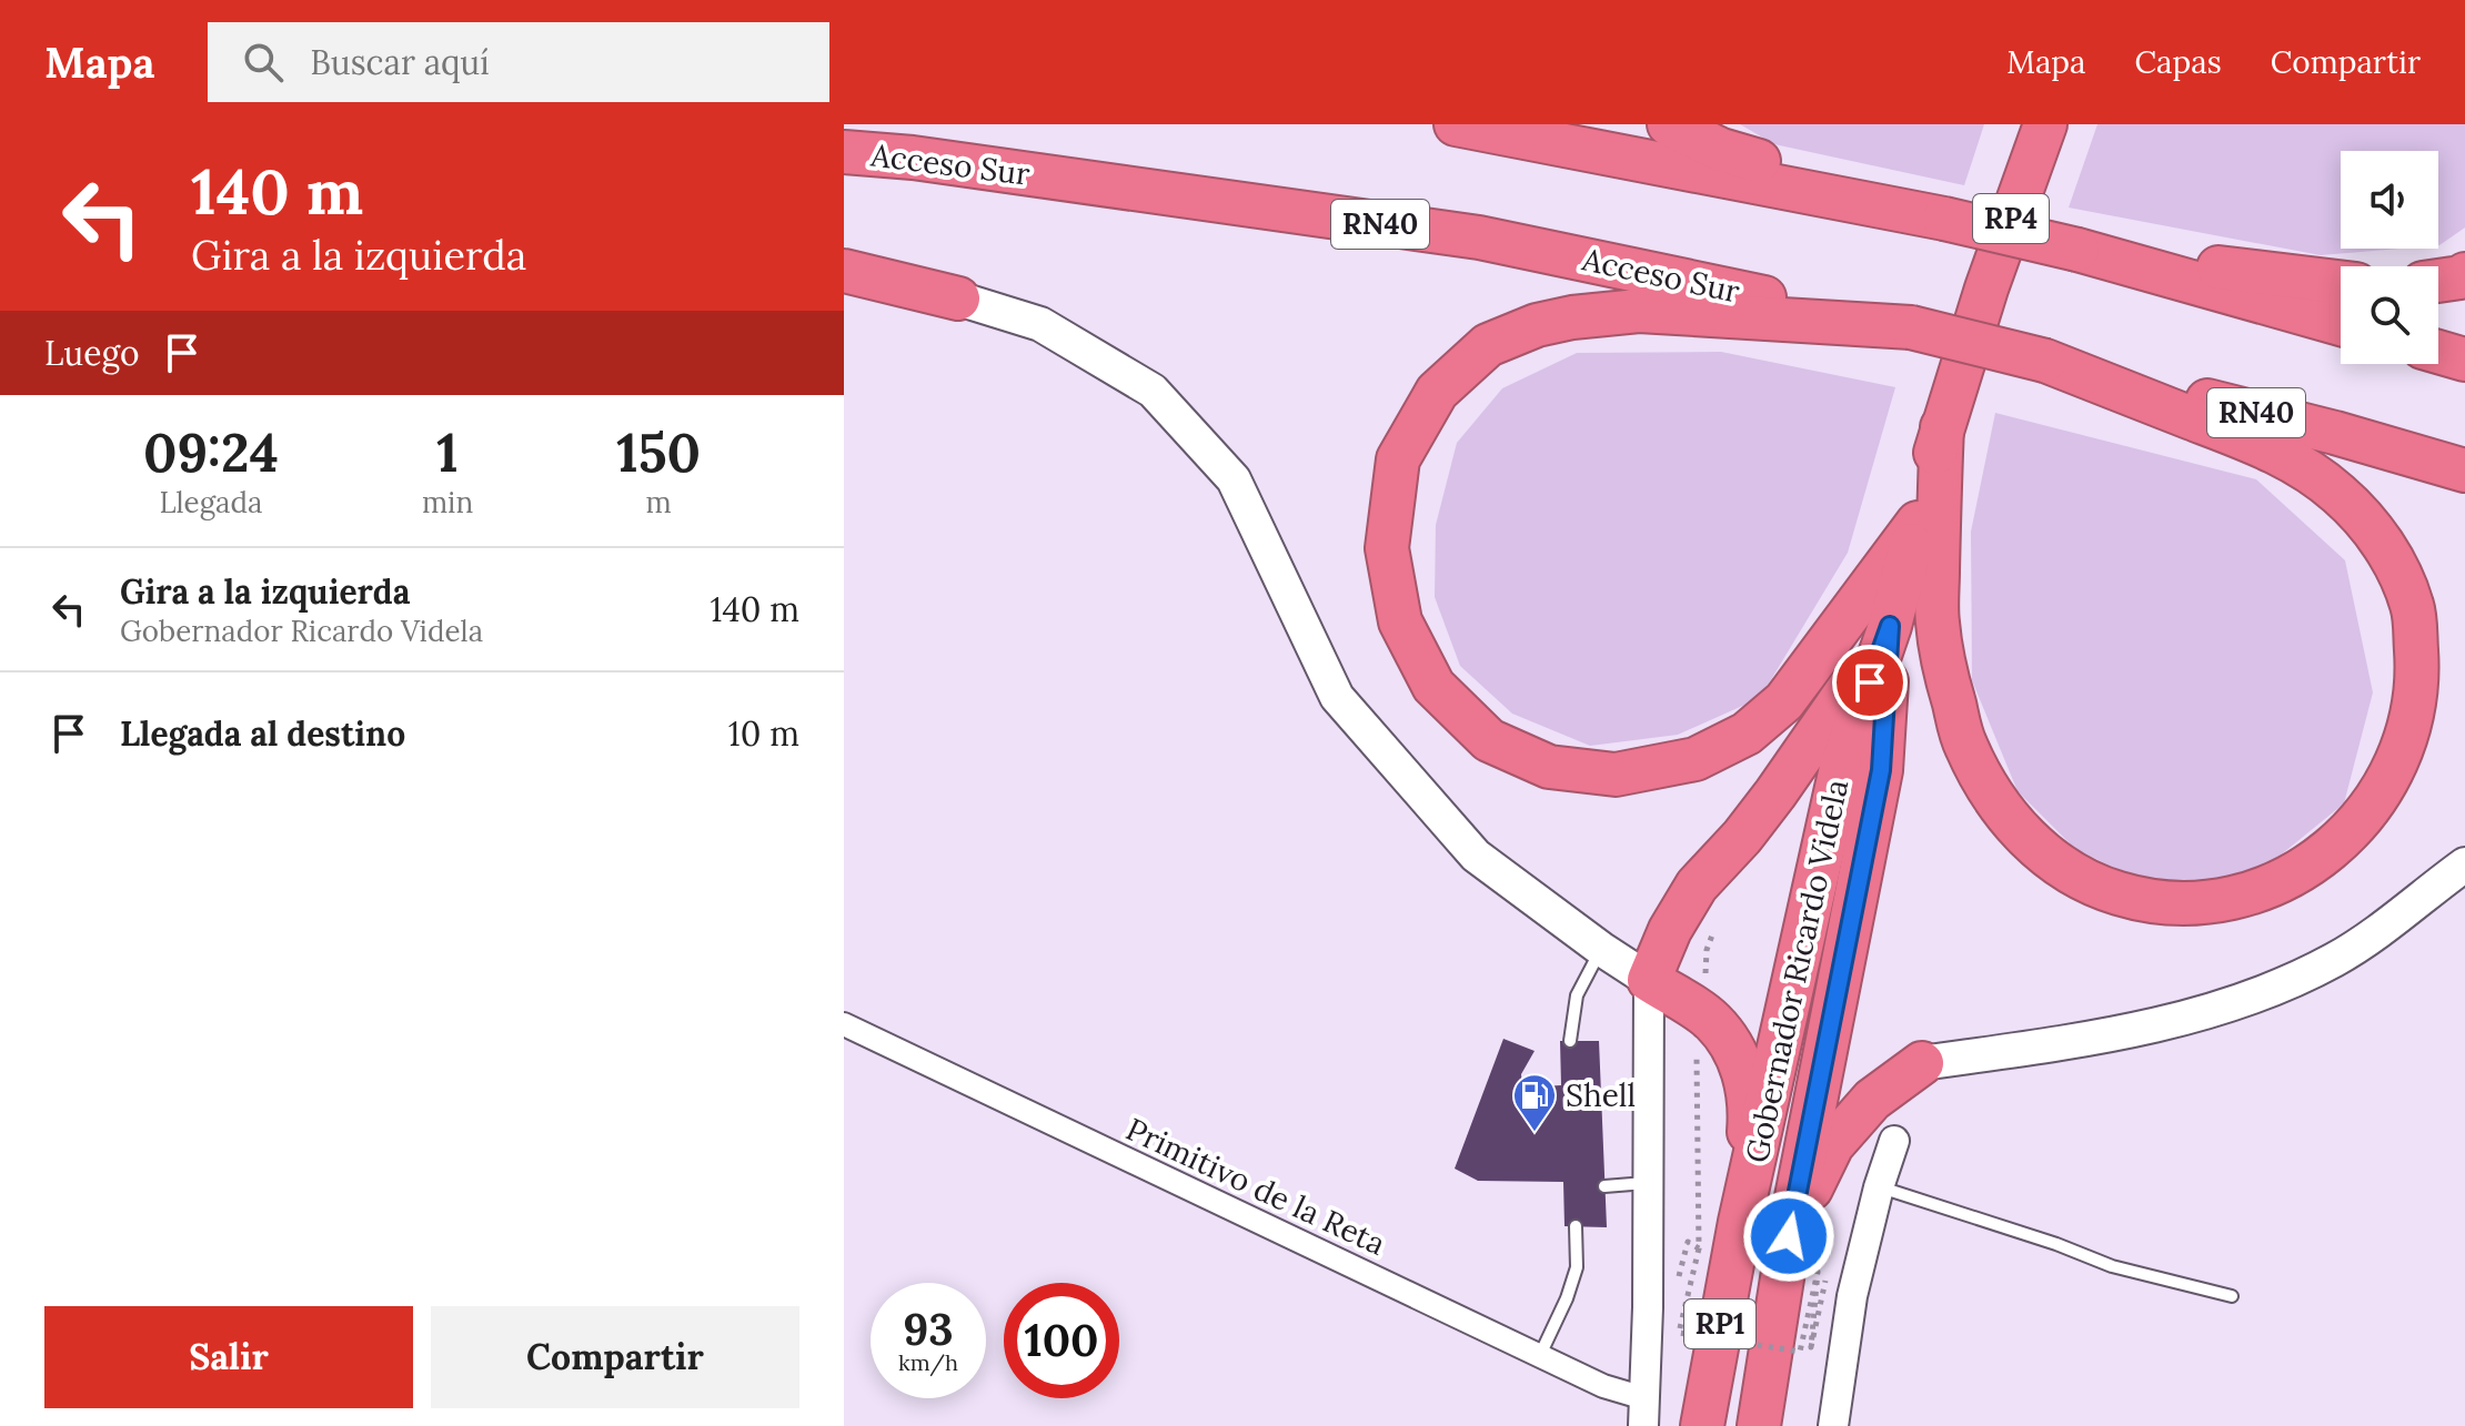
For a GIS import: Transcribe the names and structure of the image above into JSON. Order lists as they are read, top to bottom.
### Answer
{
  "streets": {
    "highway": [
      "Acceso Sur",
      "RP4",
      "RN40",
      "Gobernador Ricardo Videla",
      "RP1"
    ],
    "street": ["Primitivo de la Reta"]
  },
  "places": {
    "fuel station": ["Shell"]
  },
  "page": {
    "header": "Mapa",
    "search": "Buscar aquí",
    "nav": ["Mapa", "Capas", "Compartir"],
    "turn": ["140 m", "Gira a la izquierda"],
    "then": "Luego",
    "eta": [
      "09:24",
      "Llegada",
      "1",
      "min",
      "150",
      "m"
    ],
    "list": [
      {
        "name": "Gira a la izquierda",
        "note": "Gobernador Ricardo Videla",
        "value": "140 m"
      },
      {
        "name": "Llegada al destino",
        "value": "10 m"
      }
    ],
    "speed": "93 km/h",
    "limit": "100",
    "buttons": ["Salir", "Compartir"]
  }
}
